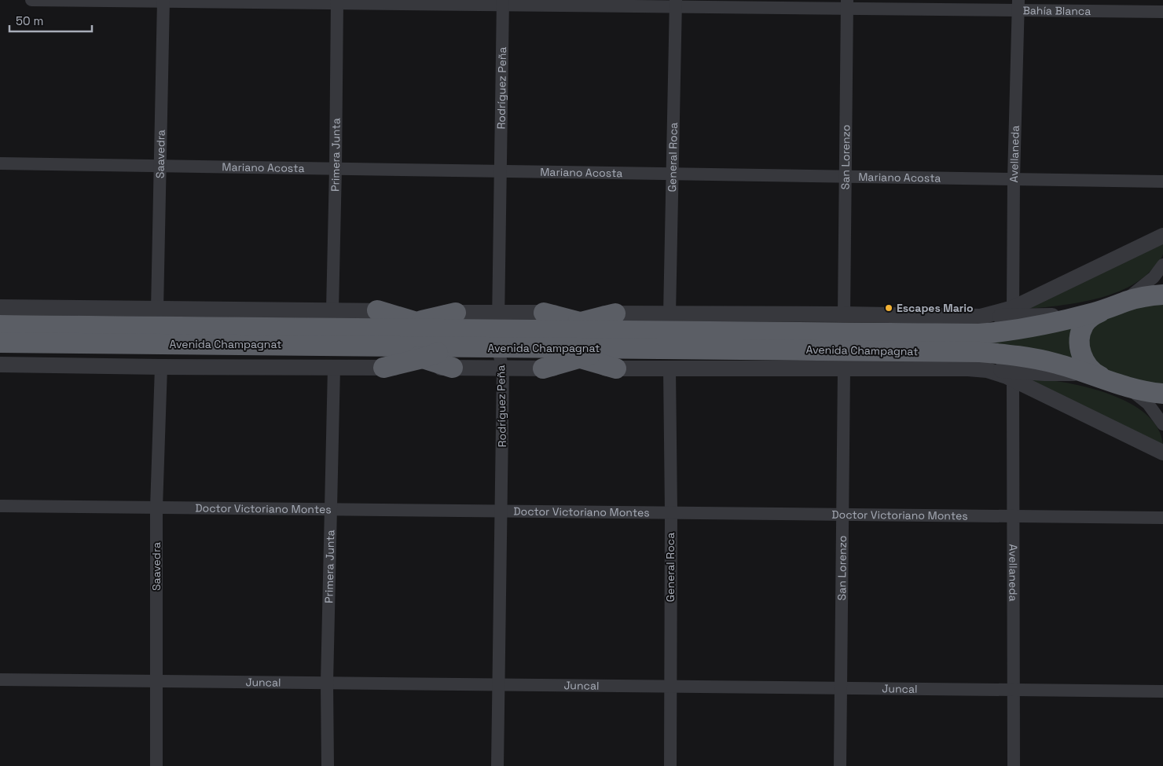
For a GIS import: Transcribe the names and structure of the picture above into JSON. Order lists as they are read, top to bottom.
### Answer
{
  "streets": {
    "highway": ["Avenida Champagnat"],
    "street": [
      "Bahía Blanca",
      "Rodríguez Peña",
      "Avellaneda",
      "Saavedra",
      "Primera Junta",
      "General Roca",
      "San Lorenzo",
      "Mariano Acosta",
      "Doctor Victoriano Montes",
      "Juncal"
    ]
  },
  "crossings": [
    ["Bahía Blanca", "Rodríguez Peña"],
    ["Bahía Blanca", "Avellaneda"],
    ["Bahía Blanca", "Saavedra"],
    ["Bahía Blanca", "Primera Junta"],
    ["Bahía Blanca", "General Roca"],
    ["Bahía Blanca", "San Lorenzo"],
    ["Rodríguez Peña", "Mariano Acosta"],
    ["Rodríguez Peña", "Avenida Champagnat"],
    ["Rodríguez Peña", "Doctor Victoriano Montes"],
    ["Rodríguez Peña", "Juncal"],
    ["Avellaneda", "Mariano Acosta"],
    ["Avellaneda", "Avenida Champagnat"],
    ["Avellaneda", "Doctor Victoriano Montes"],
    ["Avellaneda", "Juncal"],
    ["Saavedra", "Mariano Acosta"],
    ["Saavedra", "Avenida Champagnat"],
    ["Saavedra", "Doctor Victoriano Montes"],
    ["Saavedra", "Juncal"],
    ["Primera Junta", "Mariano Acosta"],
    ["Primera Junta", "Avenida Champagnat"],
    ["Primera Junta", "Doctor Victoriano Montes"],
    ["Primera Junta", "Juncal"],
    ["General Roca", "Mariano Acosta"],
    ["General Roca", "Avenida Champagnat"],
    ["General Roca", "Doctor Victoriano Montes"],
    ["General Roca", "Juncal"],
    ["San Lorenzo", "Mariano Acosta"],
    ["San Lorenzo", "Avenida Champagnat"],
    ["San Lorenzo", "Doctor Victoriano Montes"],
    ["San Lorenzo", "Juncal"]
  ],
  "places": ["Escapes Mario"],
  "scale_bar": "50 m"
}
